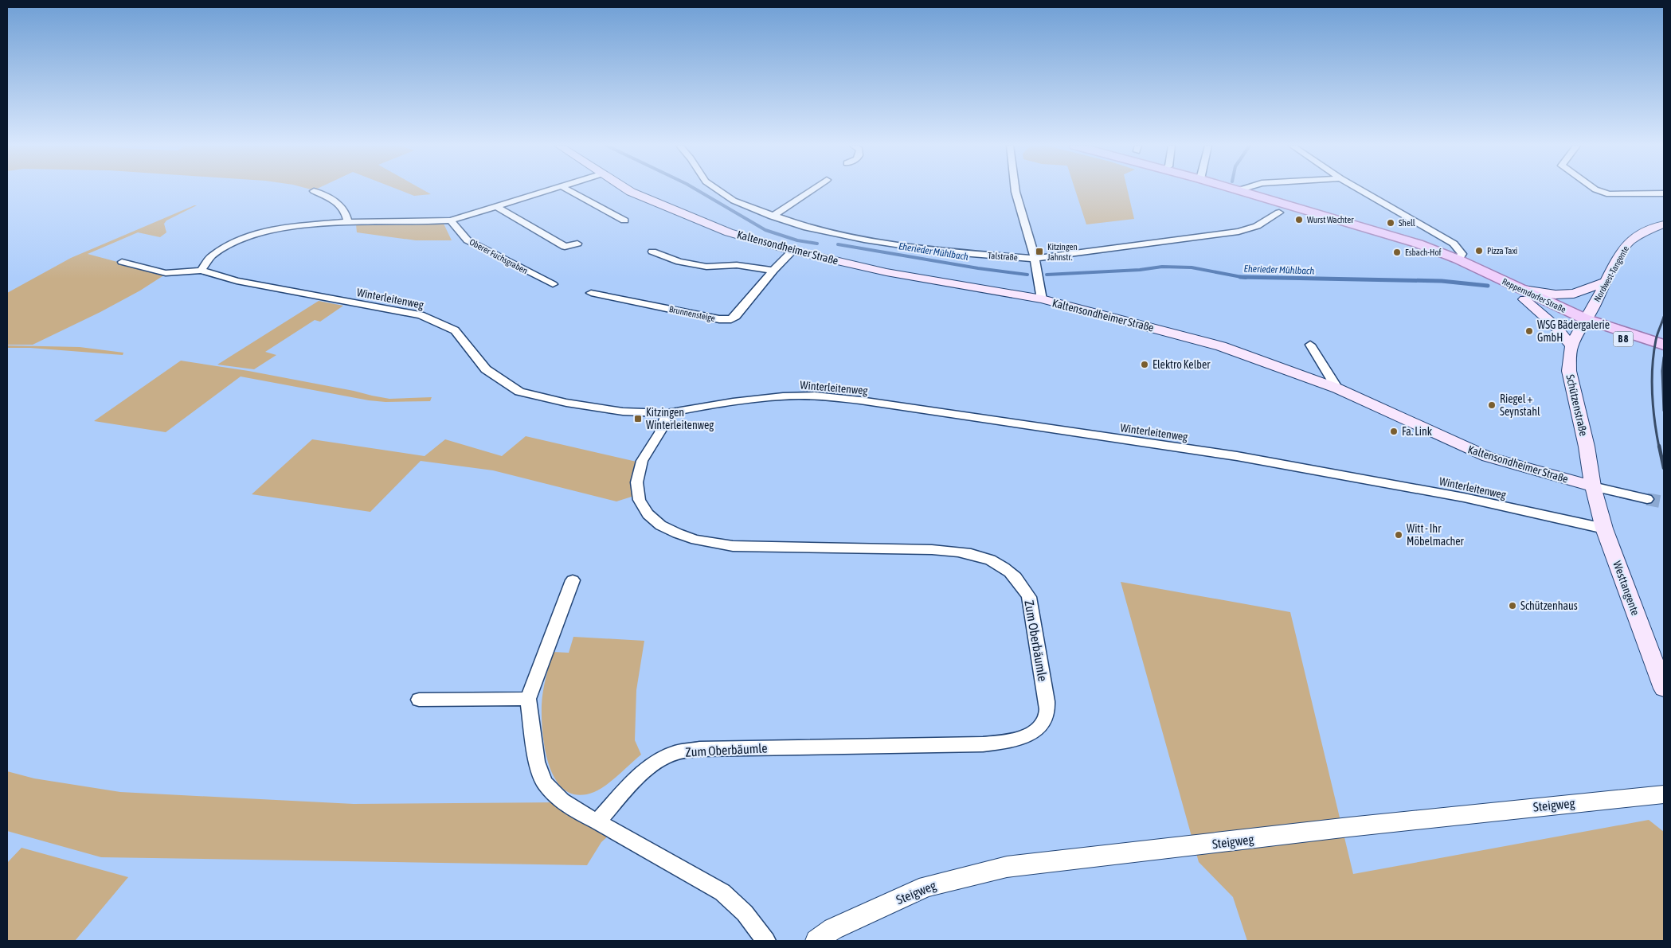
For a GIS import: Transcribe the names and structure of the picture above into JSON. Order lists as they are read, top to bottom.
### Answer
{
  "streets": {
    "main road": [
      "Kaltensondheimer Straße",
      "Nordwest-Tangente",
      "Repperndorfer Straße",
      "B 8",
      "Schützenstraße",
      "Westtangente"
    ],
    "street": [
      "Oberer Fuchsgraben",
      "Talstraße",
      "Winterleitenweg",
      "Brunnensteige",
      "Zum Oberbäumle",
      "Steigweg"
    ]
  },
  "crossings": [
    ["Kaltensondheimer Straße", "Brunnensteige"],
    ["Kaltensondheimer Straße", "Schützenstraße"],
    ["Kaltensondheimer Straße", "Westtangente"],
    ["Nordwest-Tangente", "Repperndorfer Straße"],
    ["Nordwest-Tangente", "B 8"],
    ["Nordwest-Tangente", "Schützenstraße"],
    ["Repperndorfer Straße", "B 8"],
    ["Repperndorfer Straße", "Schützenstraße"],
    ["Winterleitenweg", "Westtangente"],
    ["Winterleitenweg", "Zum Oberbäumle"],
    ["B 8", "Schützenstraße"],
    ["Schützenstraße", "Westtangente"]
  ],
  "water": ["Eherieder Mühlbach"],
  "places": {
    "other": [
      "Wurst Wachter",
      "Shell",
      "Pizza Taxi",
      "Esbach-Hof",
      "WSG Bädergalerie GmbH",
      "Elektro Kelber",
      "Riegel + Seynstahl",
      "Fa. Link",
      "Witt - Ihr Möbelmacher",
      "Schützenhaus"
    ],
    "transit": ["Kitzingen Jahnstr.", "Kitzingen Winterleitenweg"]
  }
}
